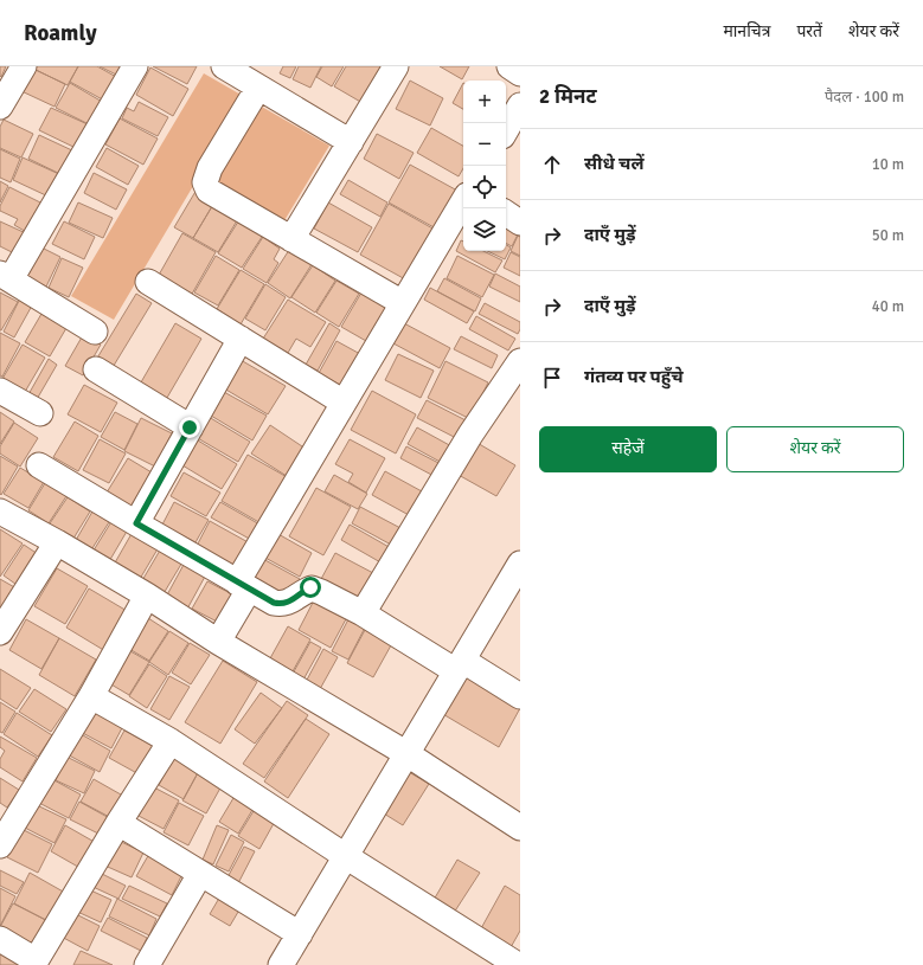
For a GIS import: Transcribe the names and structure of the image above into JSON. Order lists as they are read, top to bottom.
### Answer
{
  "page": {
    "header": "Roamly",
    "nav": ["मानचित्र", "परतें", "शेयर करें"],
    "heading": ["2 मिनट", "पैदल · 100 m"],
    "map_buttons": ["+", "−"],
    "list": [
      ["सीधे चलें", "10 m"],
      ["दाएँ मुड़ें", "50 m"],
      ["दाएँ मुड़ें", "40 m"],
      "गंतव्य पर पहुँचे"
    ],
    "buttons": ["सहेजें", "शेयर करें"]
  }
}
